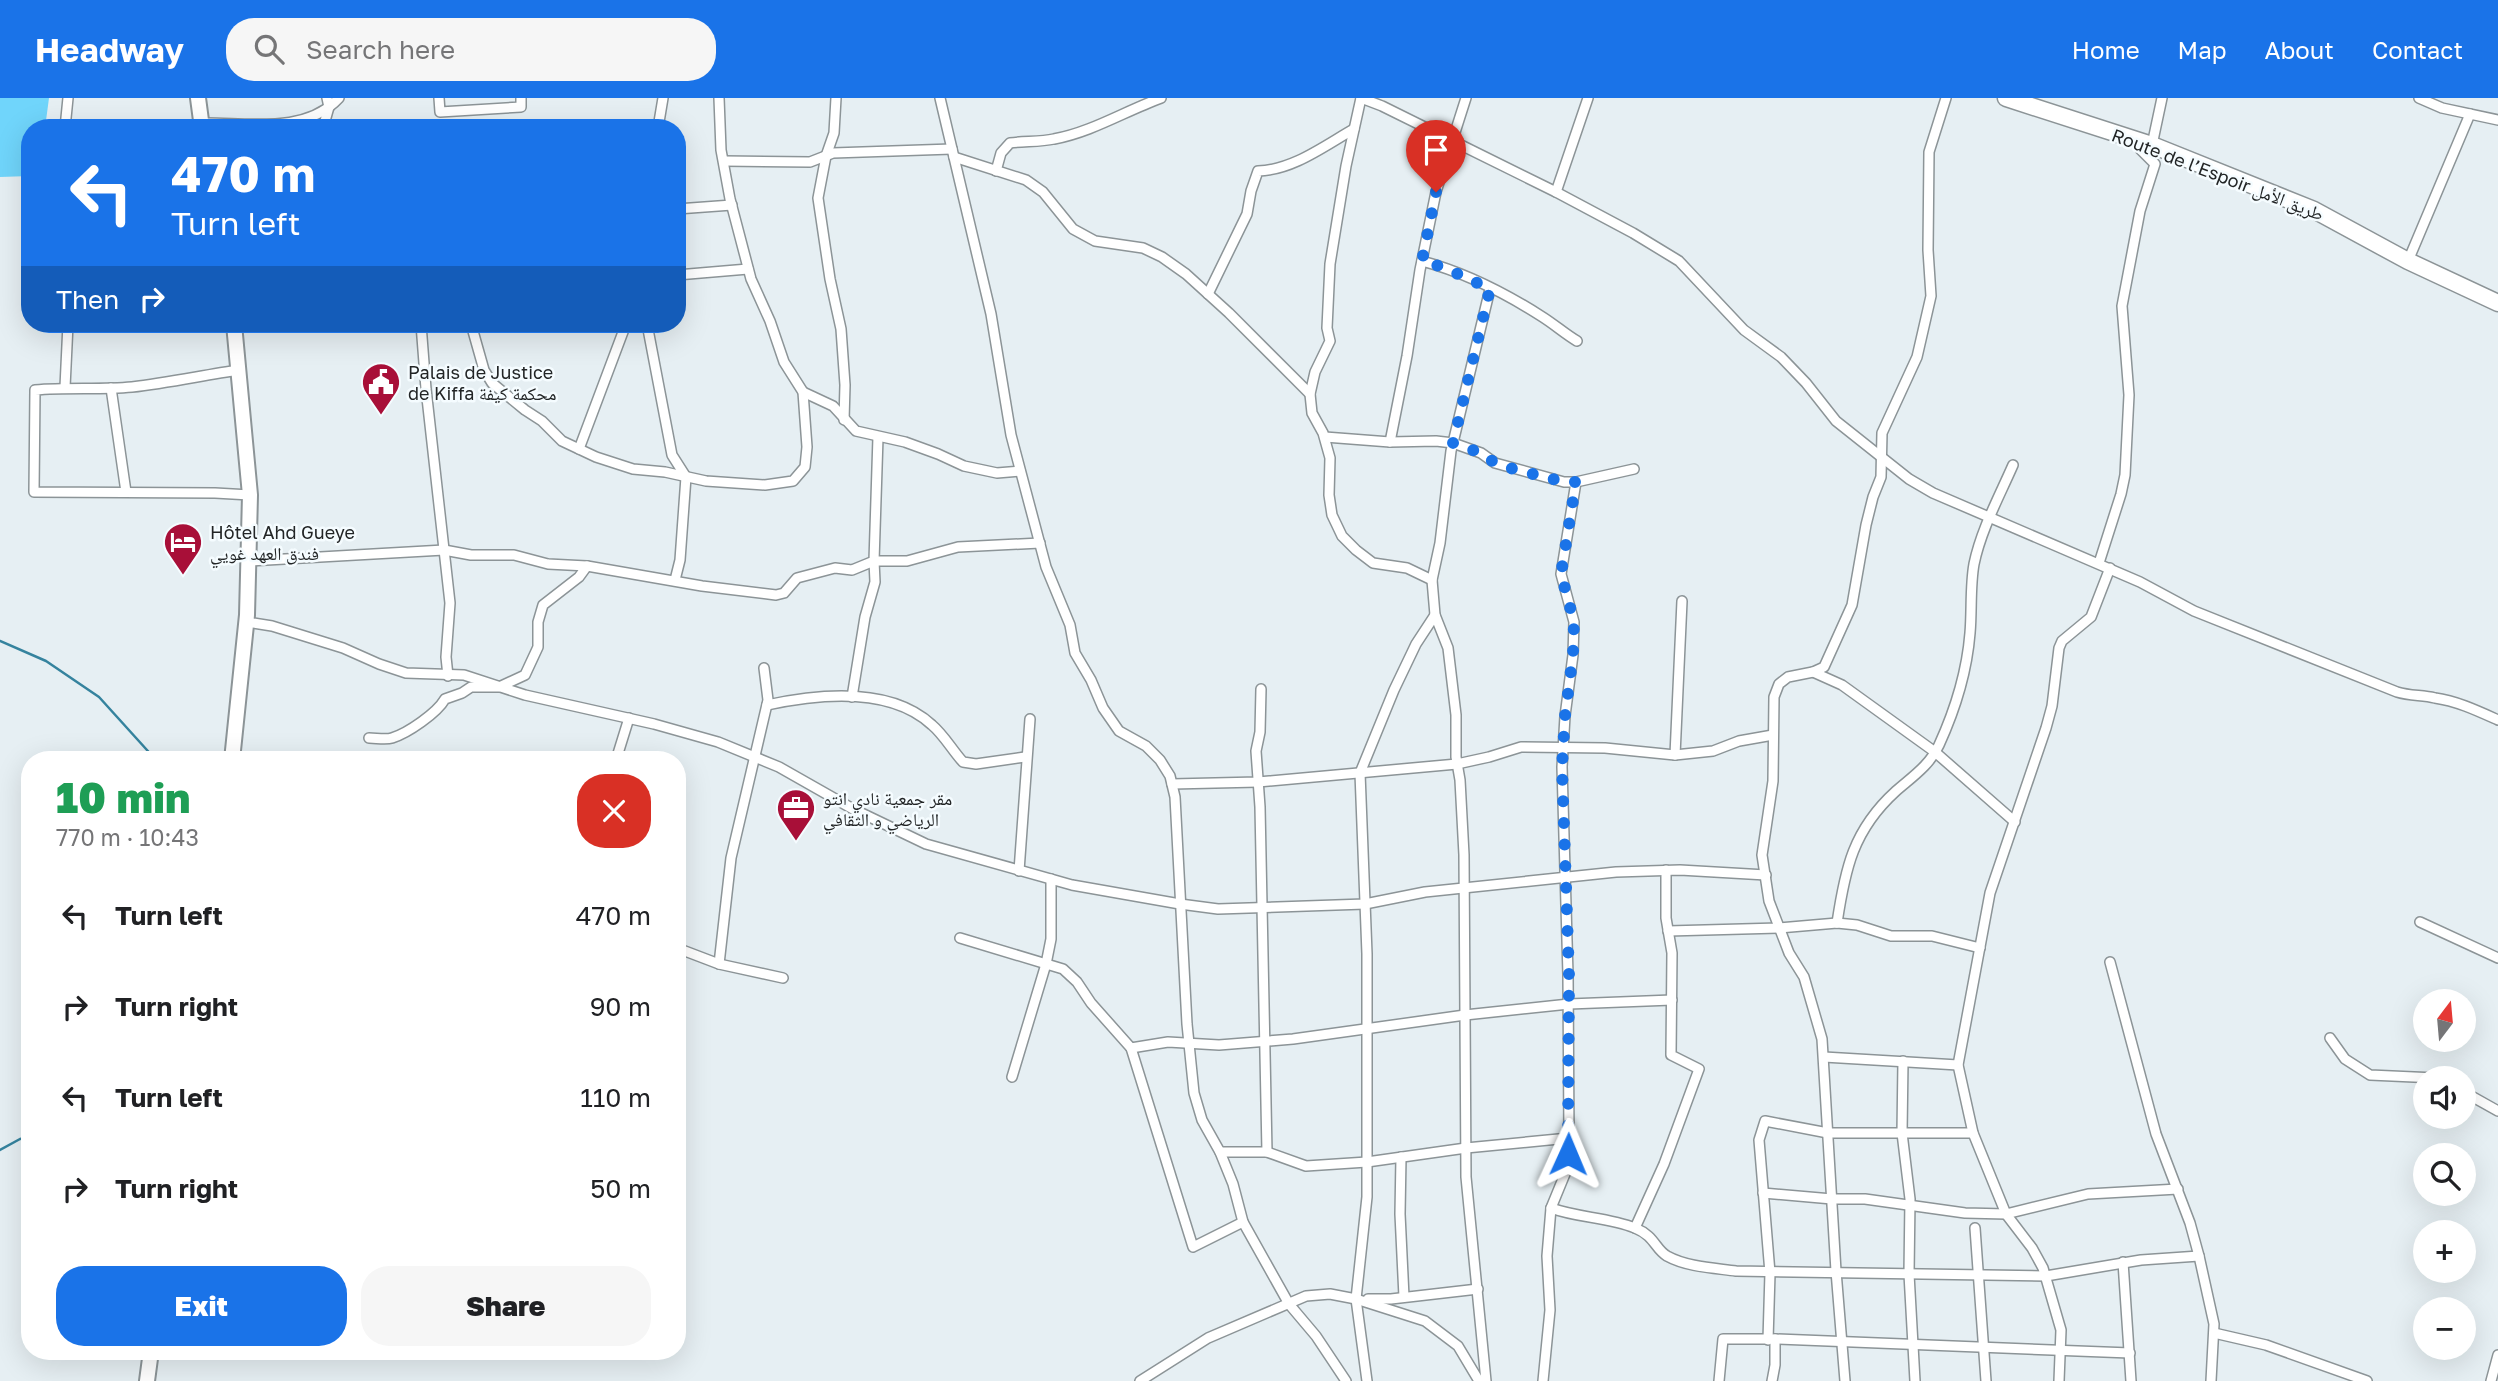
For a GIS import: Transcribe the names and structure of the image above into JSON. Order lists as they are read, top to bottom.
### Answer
{
  "streets": {
    "highway": ["Route de l’Espoir طريق الأمل"]
  },
  "places": {
    "public building": ["Palais de Justice de Kiffa محكمة كيفة"],
    "hotel": ["Hôtel Ahd Gueye فندق العهد غويي"],
    "office": ["مقر جمعية نادي انتو الرياضي و الثقافي"]
  },
  "north": "top",
  "page": {
    "header": "Headway",
    "search": "Search here",
    "nav": [
      "Home",
      "Map",
      "About",
      "Contact"
    ],
    "turn": ["470 m", "Turn left"],
    "then": "Then",
    "heading": ["10 min", "770 m · 10:43"],
    "list": [
      {
        "name": "Turn left",
        "value": "470 m"
      },
      {
        "name": "Turn right",
        "value": "90 m"
      },
      {
        "name": "Turn left",
        "value": "110 m"
      },
      {
        "name": "Turn right",
        "value": "50 m"
      }
    ],
    "map_buttons": ["+", "−"],
    "buttons": ["Exit", "Share"]
  }
}
